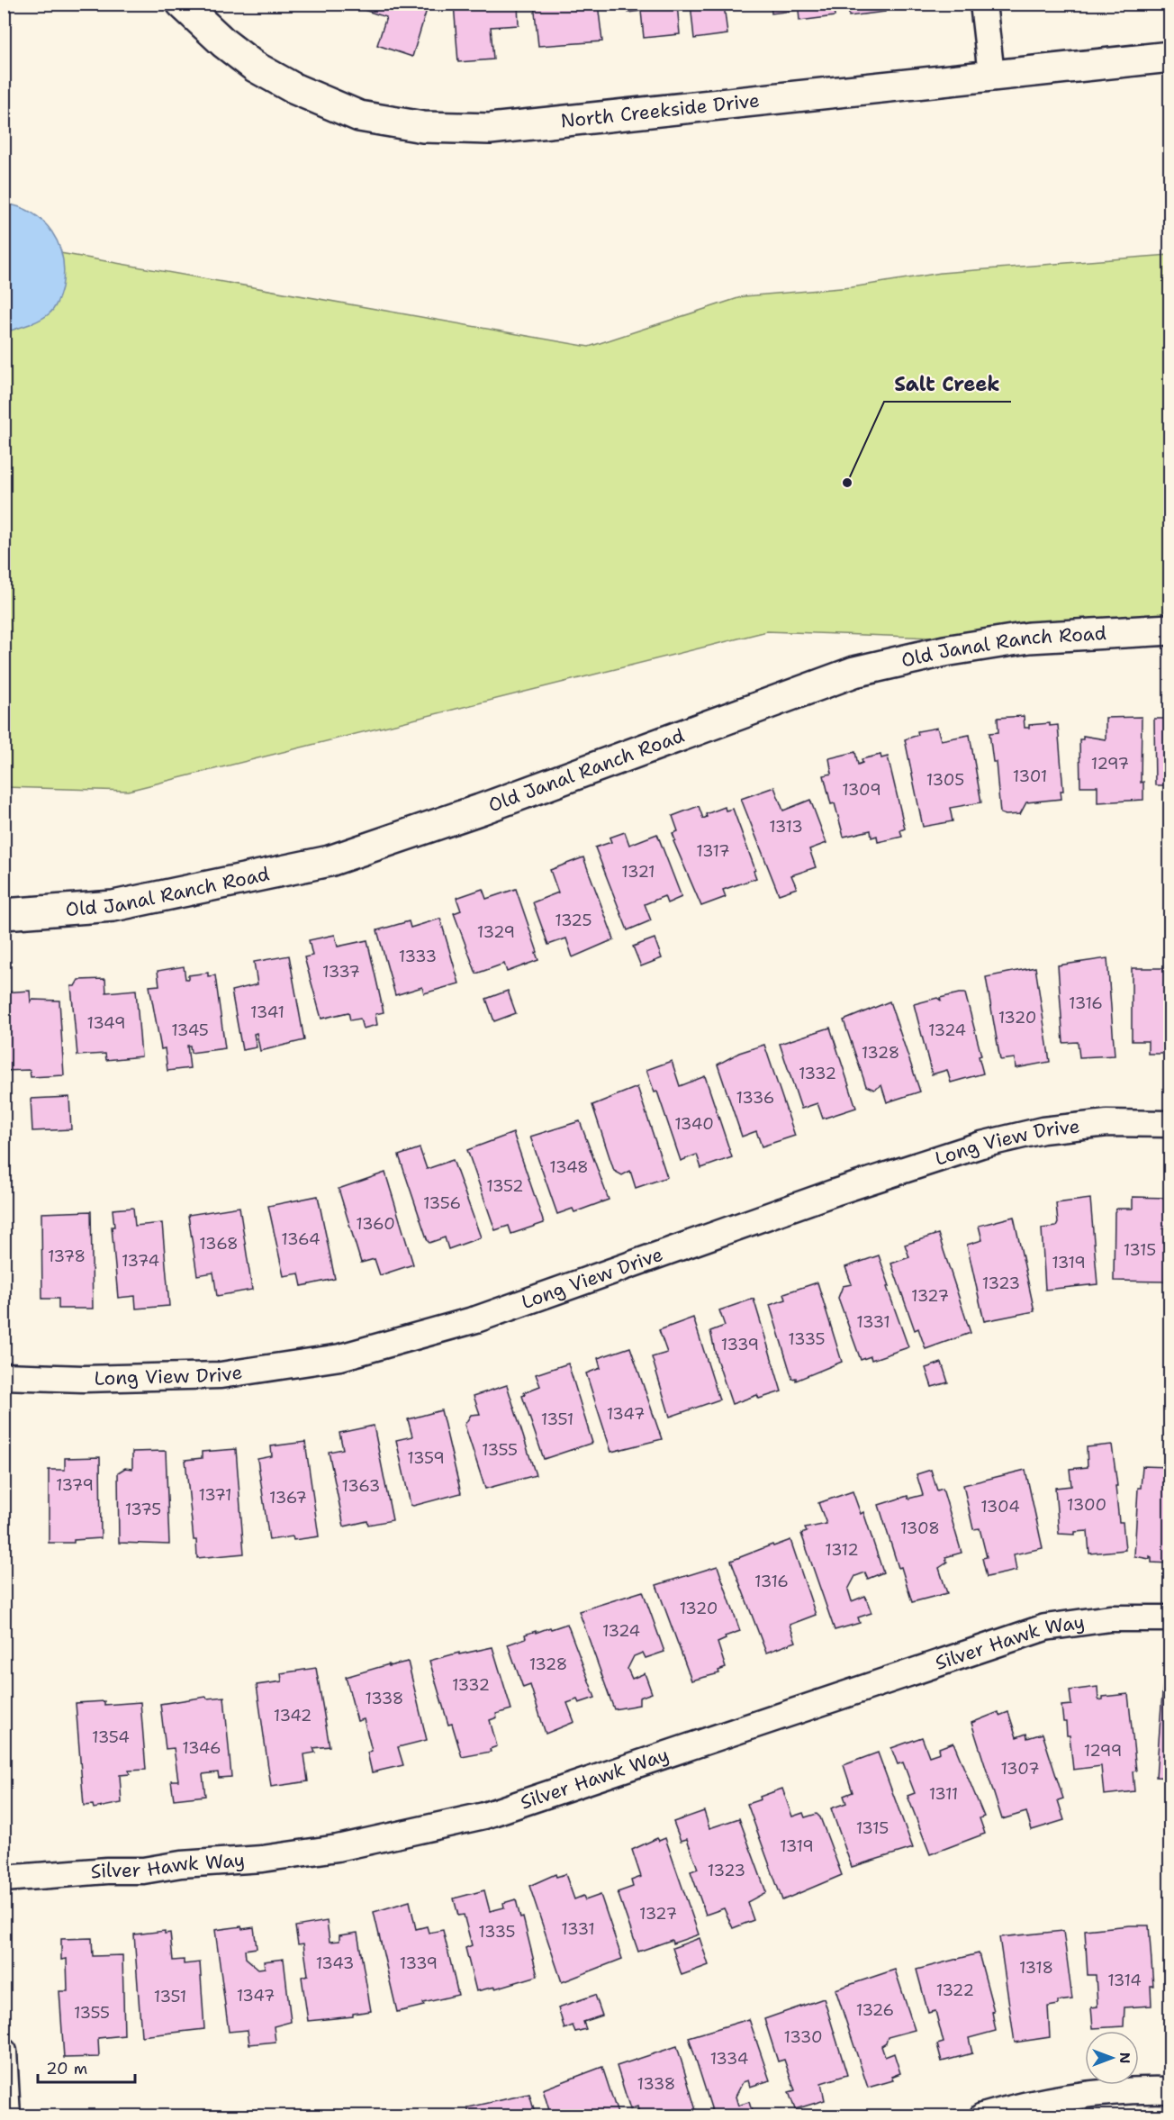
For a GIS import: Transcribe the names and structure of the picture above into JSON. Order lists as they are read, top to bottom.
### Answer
{
  "streets": {
    "street": [
      "North Creekside Drive",
      "Old Janal Ranch Road",
      "Long View Drive",
      "Silver Hawk Way"
    ]
  },
  "places": ["Salt Creek"],
  "house_numbers": [
    "1297",
    "1301",
    "1305",
    "1309",
    "1313",
    "1317",
    "1321",
    "1325",
    "1329",
    "1333",
    "1337",
    "1316",
    "1341",
    "1320",
    "1349",
    "1345",
    "1324",
    "1328",
    "1332",
    "1336",
    "1340",
    "1348",
    "1352",
    "1356",
    "1360",
    "1364",
    "1368",
    "1315",
    "1378",
    "1374",
    "1319",
    "1323",
    "1327",
    "1331",
    "1335",
    "1339",
    "1347",
    "1351",
    "1355",
    "1359",
    "1379",
    "1363",
    "1371",
    "1367",
    "1300",
    "1304",
    "1375",
    "1308",
    "1312",
    "1316",
    "1320",
    "1324",
    "1328",
    "1332",
    "1338",
    "1342",
    "1354",
    "1346",
    "1299",
    "1307",
    "1311",
    "1315",
    "1319",
    "1323",
    "1327",
    "1331",
    "1335",
    "1343",
    "1339",
    "1318",
    "1314",
    "1322",
    "1347",
    "1351",
    "1326",
    "1355",
    "1330",
    "1334",
    "1338"
  ],
  "scale_bar": "20 m",
  "north": "right"
}
